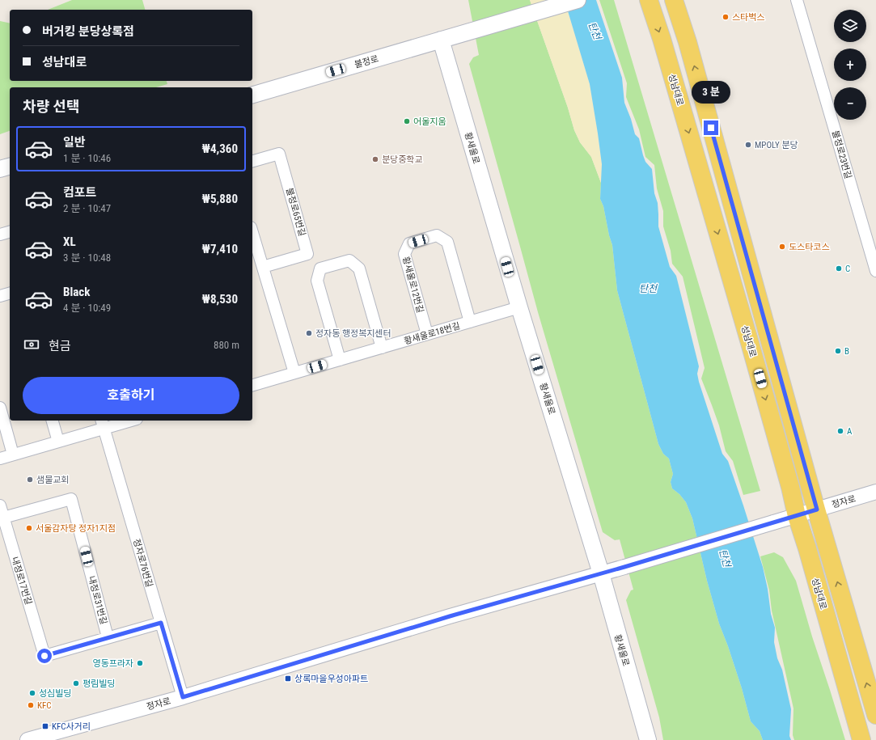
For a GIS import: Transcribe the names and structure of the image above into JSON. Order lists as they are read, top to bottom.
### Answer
{
  "streets": {
    "main road": ["불정로", "성남대로", "황새울로"],
    "street": [
      "불정로23번길",
      "불정로65번길",
      "황새울로12번길",
      "황새울로18번길",
      "정자로",
      "정자로76번길",
      "내정로17번길",
      "내정로31번길"
    ]
  },
  "crossings": [
    ["불정로", "황새울로"],
    ["성남대로", "정자로"],
    ["황새울로", "황새울로18번길"],
    ["황새울로", "정자로"],
    ["황새울로12번길", "황새울로18번길"],
    ["정자로", "정자로76번길"],
    ["내정로17번길", "내정로31번길"]
  ],
  "water": ["탄천"],
  "places": {
    "other": [
      "스타벅스",
      "어울지움",
      "MPOLY 분당",
      "분당중학교",
      "도스타코스",
      "C",
      "정자동 행정복지센터",
      "B",
      "A",
      "샘물교회",
      "서울감자탕 정자1지점",
      "영동프라자",
      "평림빌딩",
      "성심빌딩",
      "KFC"
    ],
    "transit": ["상록마을우성아파트", "KFC사거리"]
  },
  "page": {
    "map_buttons": ["+", "−"],
    "banner": ["버거킹 분당상록점", "성남대로"],
    "bubble": "3 분",
    "heading": "차량 선택",
    "list": [
      {
        "name": "일반",
        "note": "1 분 · 10:46",
        "value": "₩4,360"
      },
      {
        "name": "컴포트",
        "note": "2 분 · 10:47",
        "value": "₩5,880"
      },
      {
        "name": "XL",
        "note": "3 분 · 10:48",
        "value": "₩7,410"
      },
      {
        "name": "Black",
        "note": "4 분 · 10:49",
        "value": "₩8,530"
      }
    ],
    "pay": ["현금", "880 m"],
    "buttons": "호출하기"
  }
}
